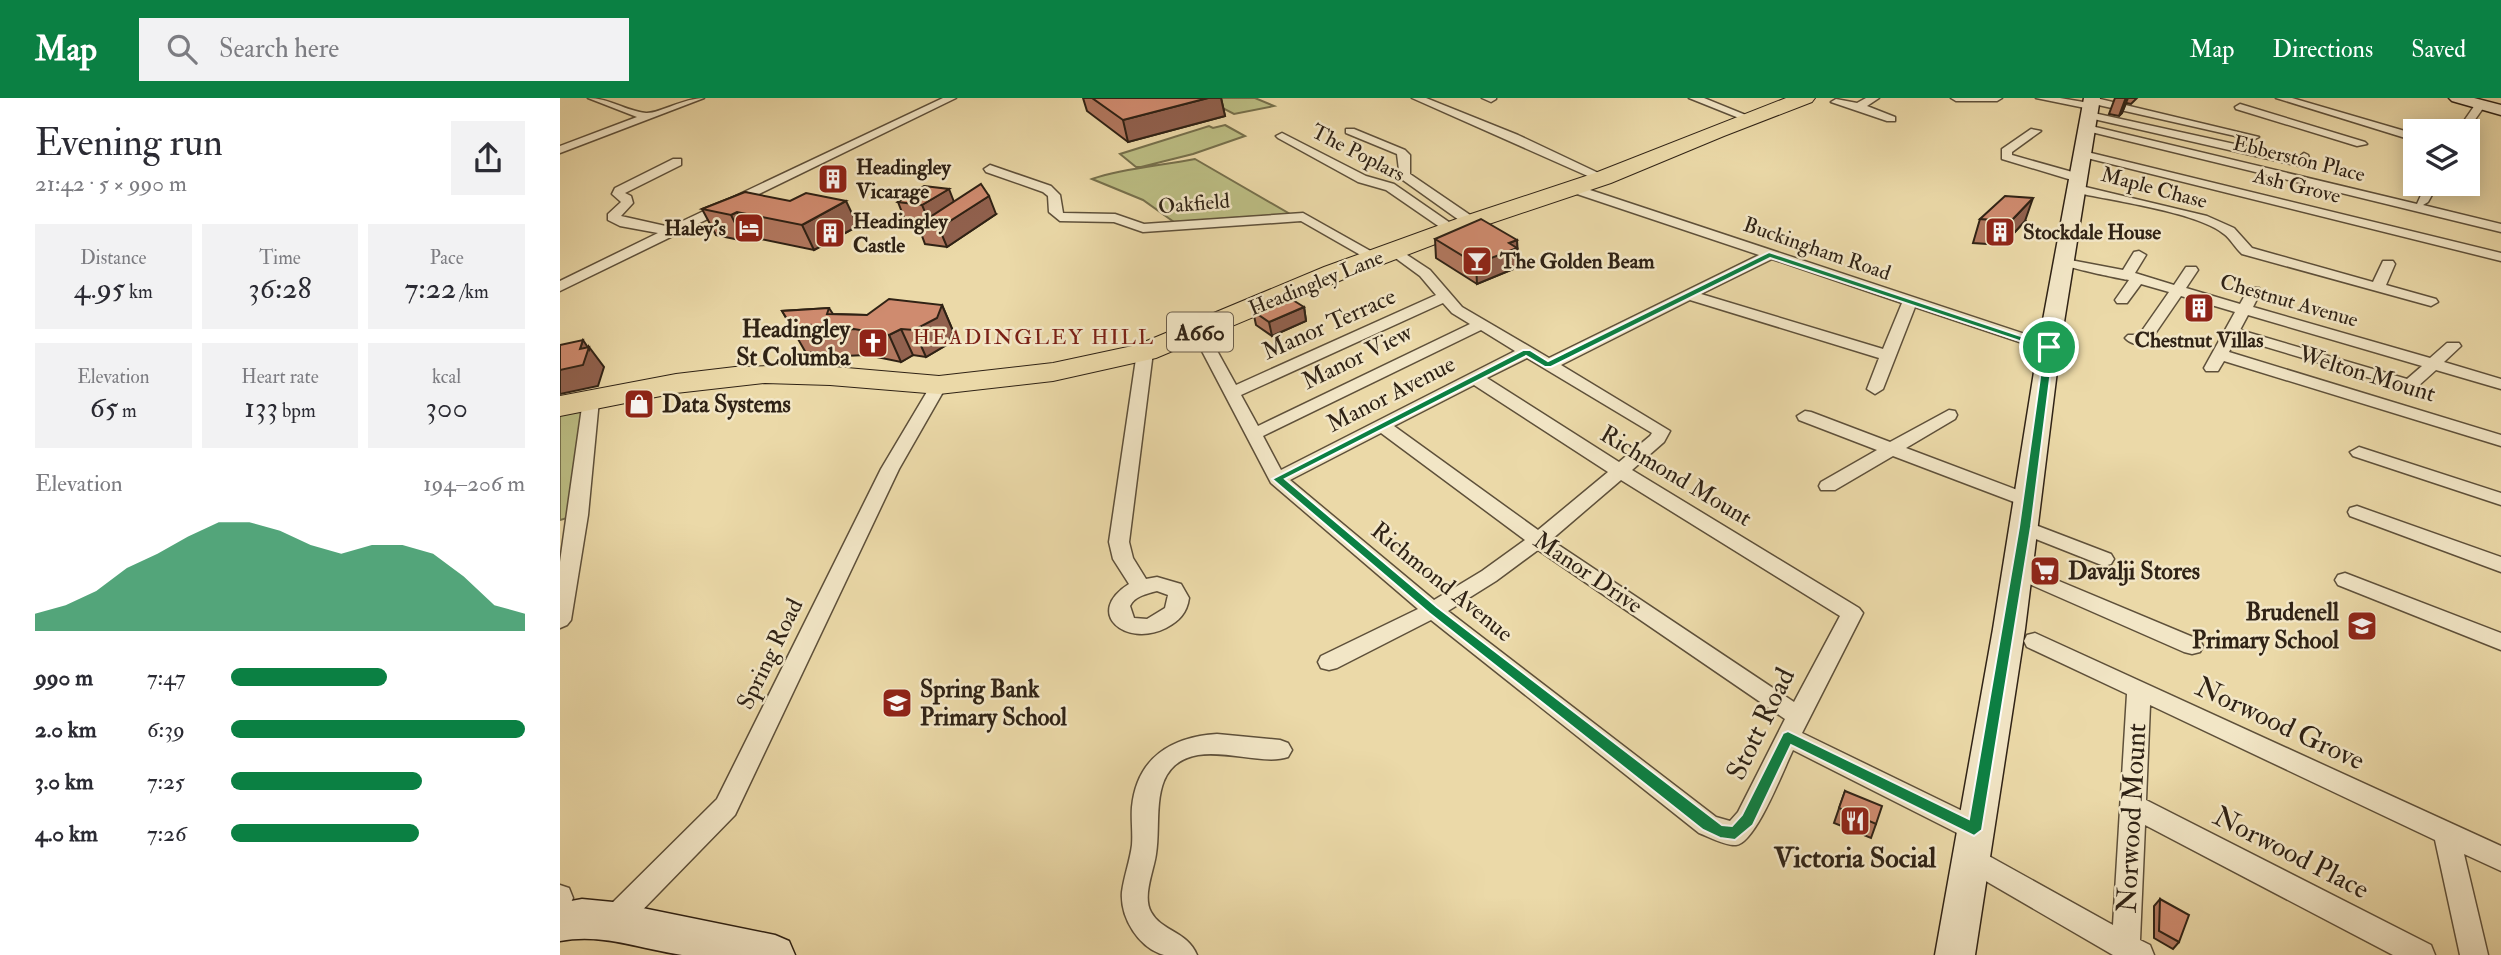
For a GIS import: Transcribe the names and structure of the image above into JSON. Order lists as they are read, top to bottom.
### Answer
{
  "streets": {
    "highway": ["Headingley Lane", "A660"],
    "street": [
      "The Poplars",
      "Ebberston Place",
      "Ash Grove",
      "Maple Chase",
      "Oakfield",
      "Buckingham Road",
      "Chestnut Avenue",
      "Manor Terrace",
      "Manor View",
      "Welton Mount",
      "Manor Avenue",
      "Richmond Mount",
      "Manor Drive",
      "Richmond Avenue",
      "Spring Road",
      "Stott Road",
      "Norwood Grove",
      "Norwood Mount",
      "Norwood Place"
    ]
  },
  "crossings": [
    ["The Poplars", "Headingley Lane"],
    ["Oakfield", "Headingley Lane"],
    ["Buckingham Road", "Headingley Lane"],
    ["Headingley Lane", "Richmond Avenue"],
    ["Headingley Lane", "Spring Road"],
    ["Manor Terrace", "Richmond Avenue"],
    ["Manor View", "Richmond Avenue"],
    ["Manor Avenue", "Richmond Mount"],
    ["Manor Avenue", "Manor Drive"],
    ["Manor Avenue", "Richmond Avenue"],
    ["Richmond Mount", "Stott Road"],
    ["Manor Drive", "Stott Road"],
    ["Manor Drive", "Norwood Mount"],
    ["Richmond Avenue", "Stott Road"],
    ["Norwood Grove", "Norwood Mount"],
    ["Norwood Mount", "Norwood Place"]
  ],
  "districts": ["HEADINGLEY HILL"],
  "places": {
    "building": [
      "Headingley Vicarage",
      "Stockdale House",
      "Headingley Castle",
      "Chestnut Villas"
    ],
    "hotel": ["Haley's"],
    "bar": ["The Golden Beam"],
    "church": ["Headingley St Columba"],
    "shop": ["Data Systems"],
    "supermarket": ["Davalji Stores"],
    "school or university": ["Brudenell Primary School", "Spring Bank Primary School"],
    "restaurant": ["Victoria Social"]
  },
  "page": {
    "header": "Map",
    "search": "Search here",
    "nav": ["Map", "Directions", "Saved"],
    "heading": ["Evening run", "21:42 · 5 × 990 m"],
    "stats": [
      ["Distance", "4.95 km"],
      ["Time", "36:28"],
      ["Pace", "7:22 /km"],
      ["Elevation", "65 m"],
      ["Heart rate", "133 bpm"],
      ["kcal", "300"]
    ],
    "chart": ["Elevation", "194–206 m"],
    "list": [
      {
        "name": "990 m",
        "note": "7:47"
      },
      {
        "name": "2.0 km",
        "note": "6:39"
      },
      {
        "name": "3.0 km",
        "note": "7:25"
      },
      {
        "name": "4.0 km",
        "note": "7:26"
      }
    ]
  }
}
